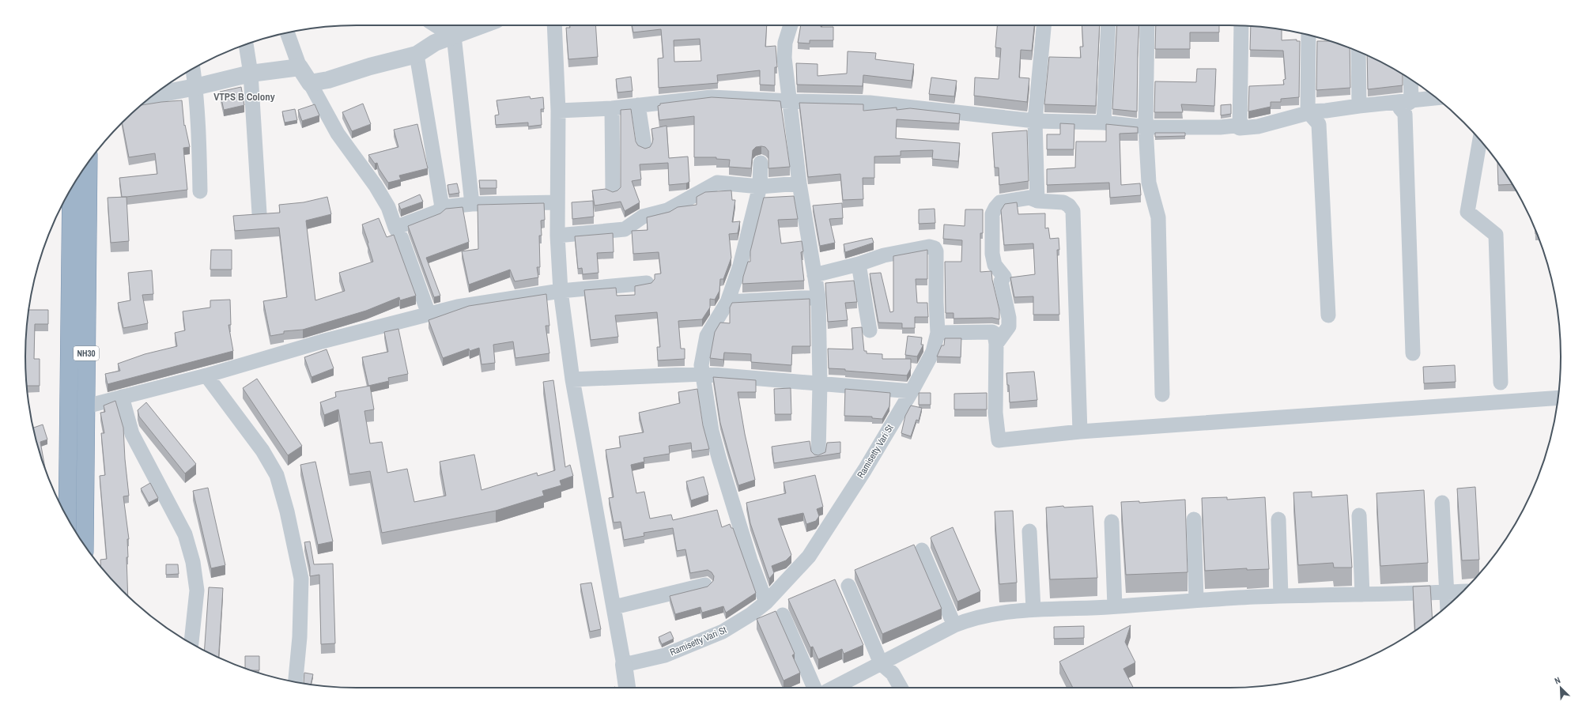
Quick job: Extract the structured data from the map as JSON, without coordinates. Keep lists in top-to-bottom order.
{
  "streets": {
    "highway": ["NH30"],
    "street": ["Ramisetty Vari St"]
  },
  "districts": ["VTPS B Colony"],
  "north": "top left"
}
